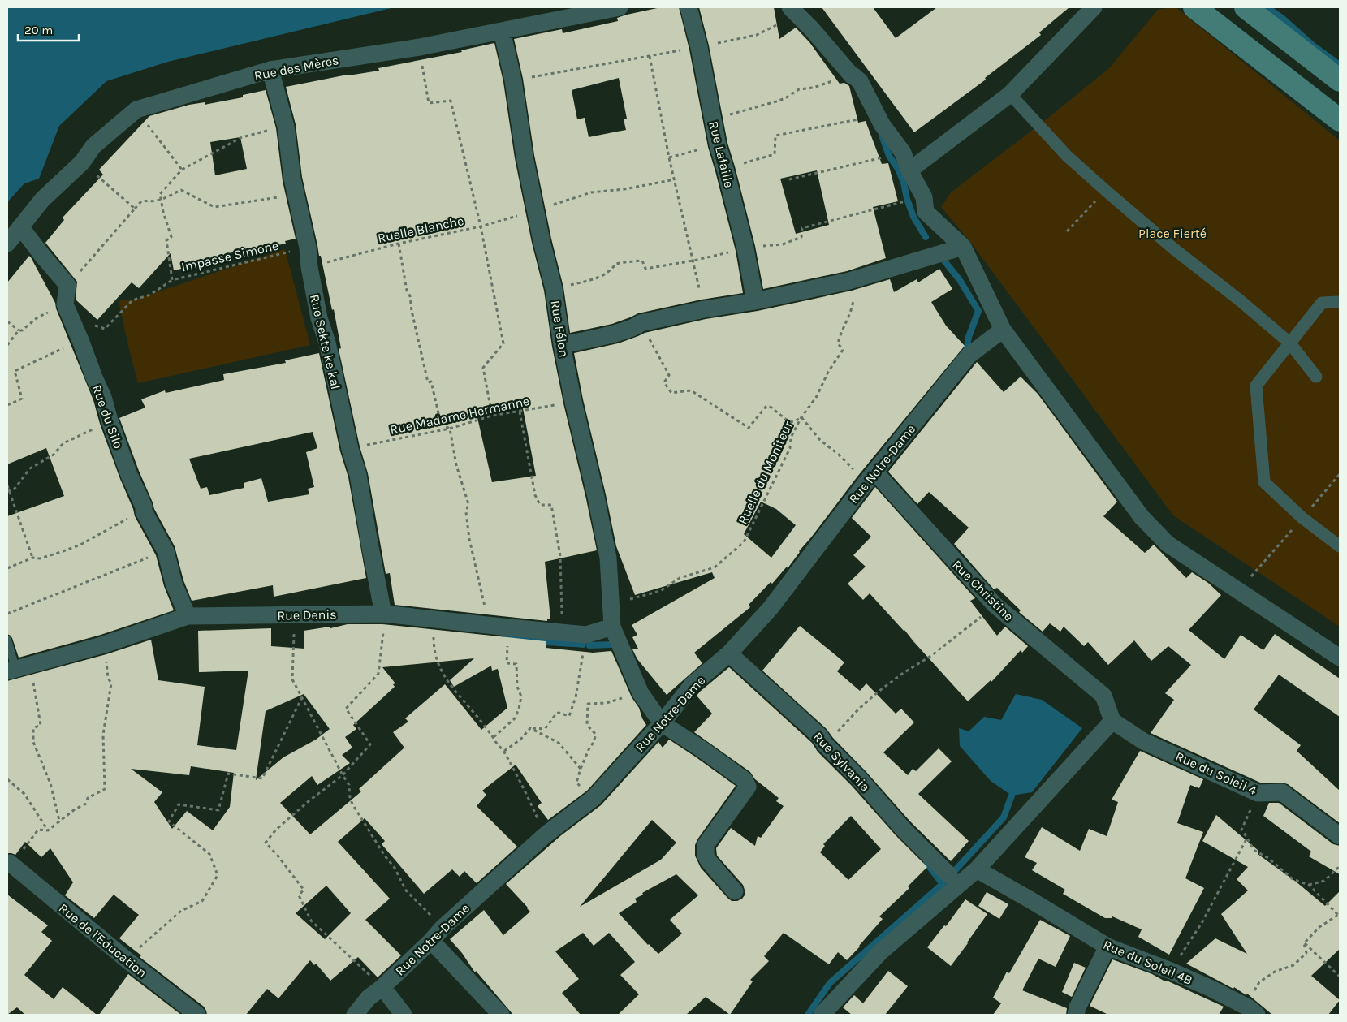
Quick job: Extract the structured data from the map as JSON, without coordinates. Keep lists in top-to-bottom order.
{
  "streets": {
    "street": [
      "Rue des Mères",
      "Rue Lafaille",
      "Rue Félon",
      "Rue Sekte ke kal",
      "Rue du Silo",
      "Rue Notre-Dame",
      "Rue Christine",
      "Rue Denis",
      "Rue Sylvania",
      "Rue du Soleil 4",
      "Rue de l'Education",
      "Rue du Soleil 4B"
    ],
    "path": [
      "Ruelle Blanche",
      "Impasse Simone",
      "Rue Madame Hermanne",
      "Ruelle du Moniteur"
    ]
  },
  "crossings": [
    ["Rue des Mères", "Rue Félon"],
    ["Rue des Mères", "Rue Sekte ke kal"],
    ["Ruelle Blanche", "Rue Félon"],
    ["Ruelle Blanche", "Rue Sekte ke kal"],
    ["Impasse Simone", "Rue Sekte ke kal"],
    ["Rue Félon", "Rue Madame Hermanne"],
    ["Rue Félon", "Ruelle du Moniteur"],
    ["Rue Félon", "Rue Denis"],
    ["Rue Sekte ke kal", "Rue Madame Hermanne"],
    ["Rue Sekte ke kal", "Rue Denis"],
    ["Rue du Silo", "Rue Denis"],
    ["Rue Notre-Dame", "Rue Christine"],
    ["Rue Notre-Dame", "Rue Sylvania"],
    ["Rue Christine", "Rue du Soleil 4"]
  ],
  "parks": ["Place Fierté"],
  "scale_bar": "20 m"
}
